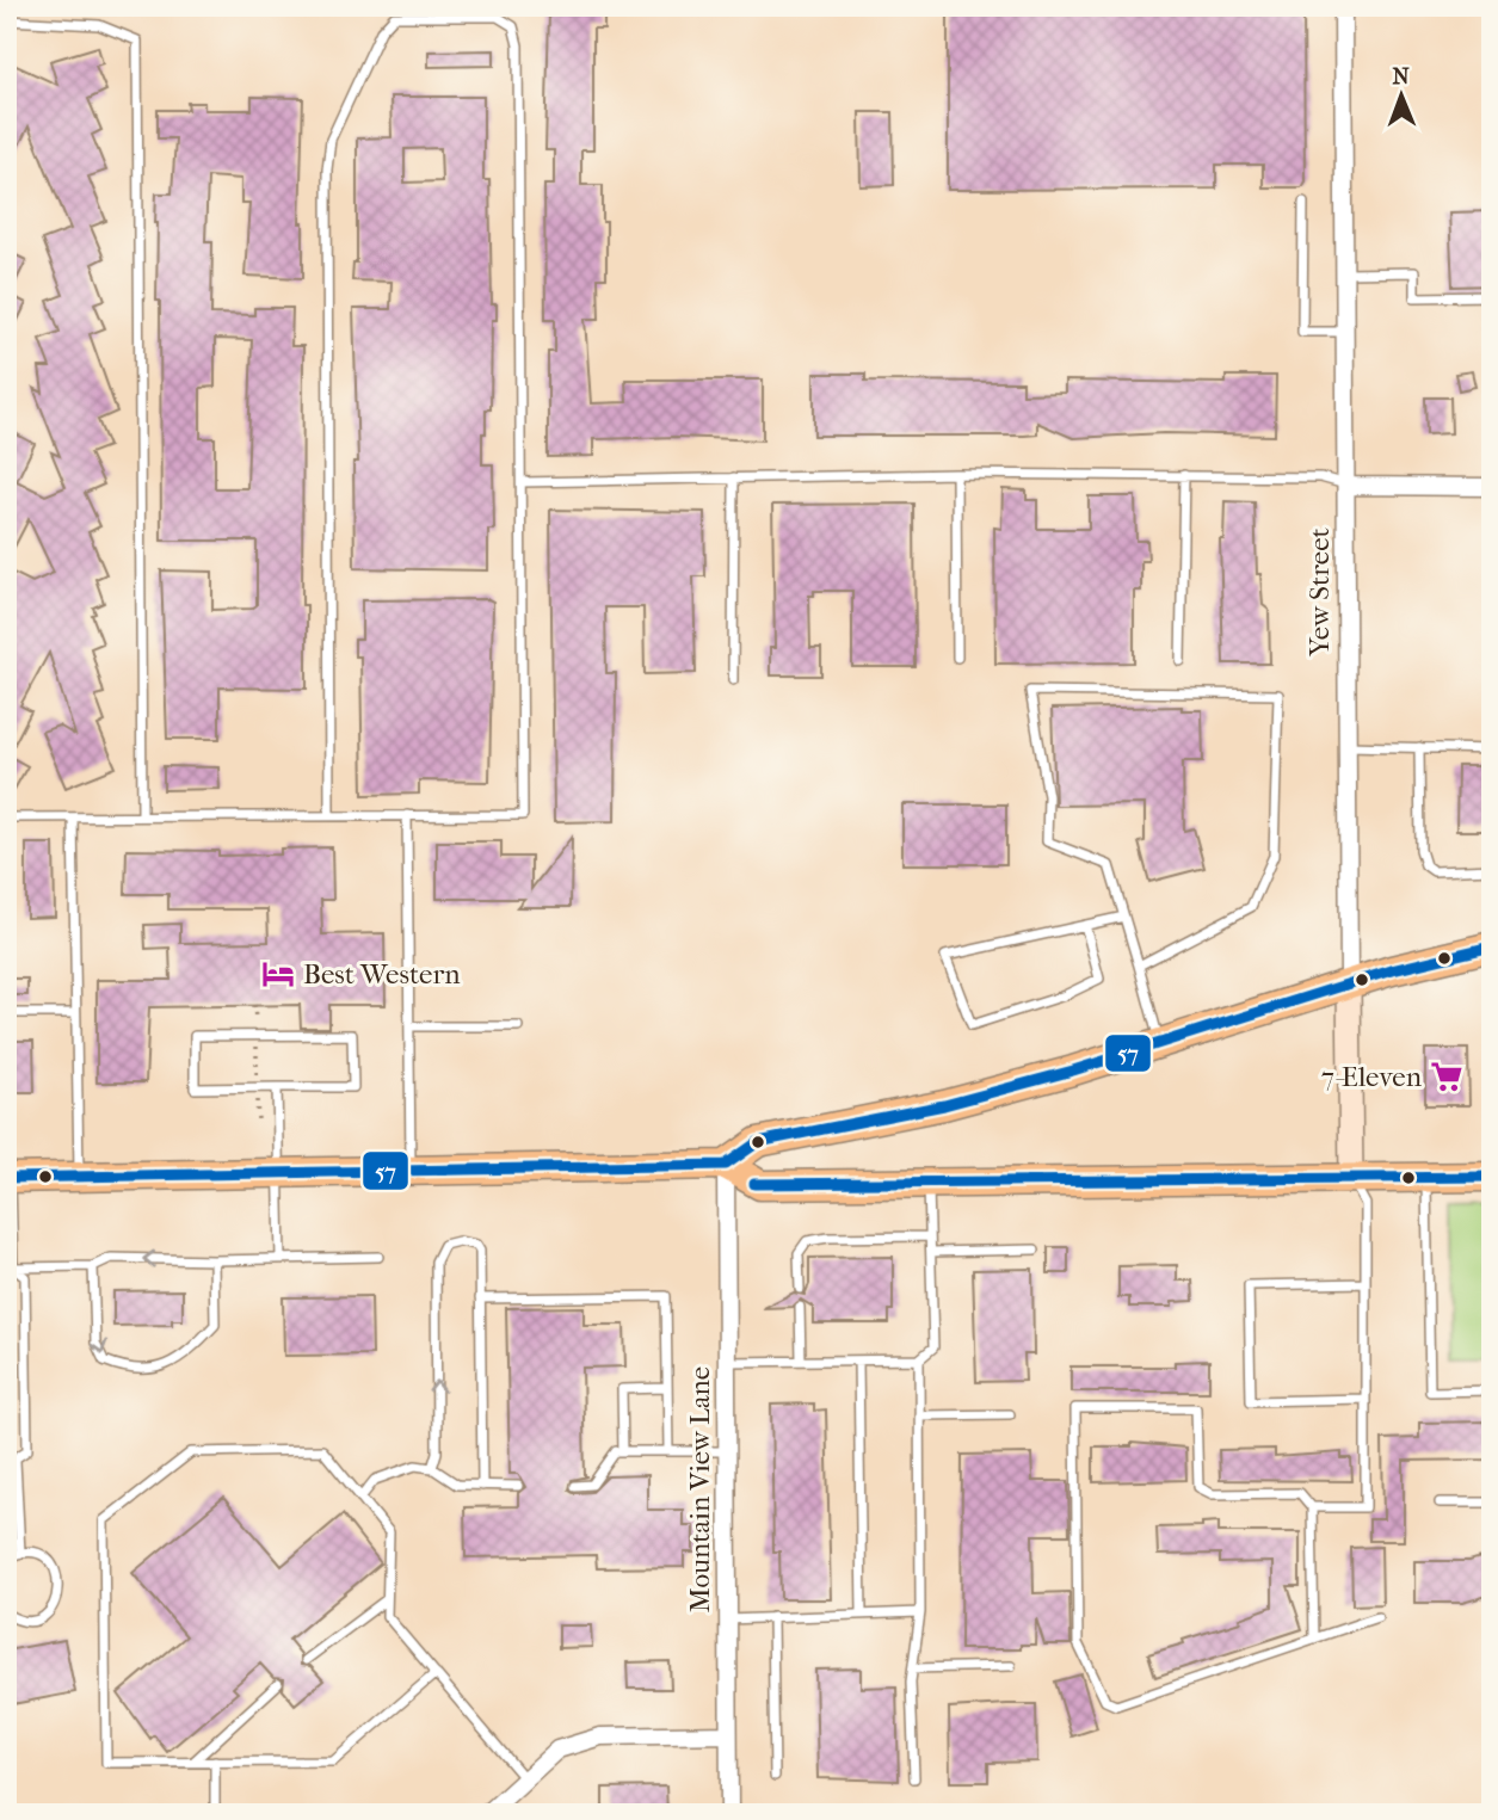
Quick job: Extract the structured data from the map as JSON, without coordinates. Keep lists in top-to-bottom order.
{
  "streets": {
    "street": ["Yew Street", "Mountain View Lane"]
  },
  "places": {
    "hotel": ["Best Western"],
    "supermarket": ["7-Eleven"]
  },
  "lines": ["transit line 57"],
  "north": "top"
}
